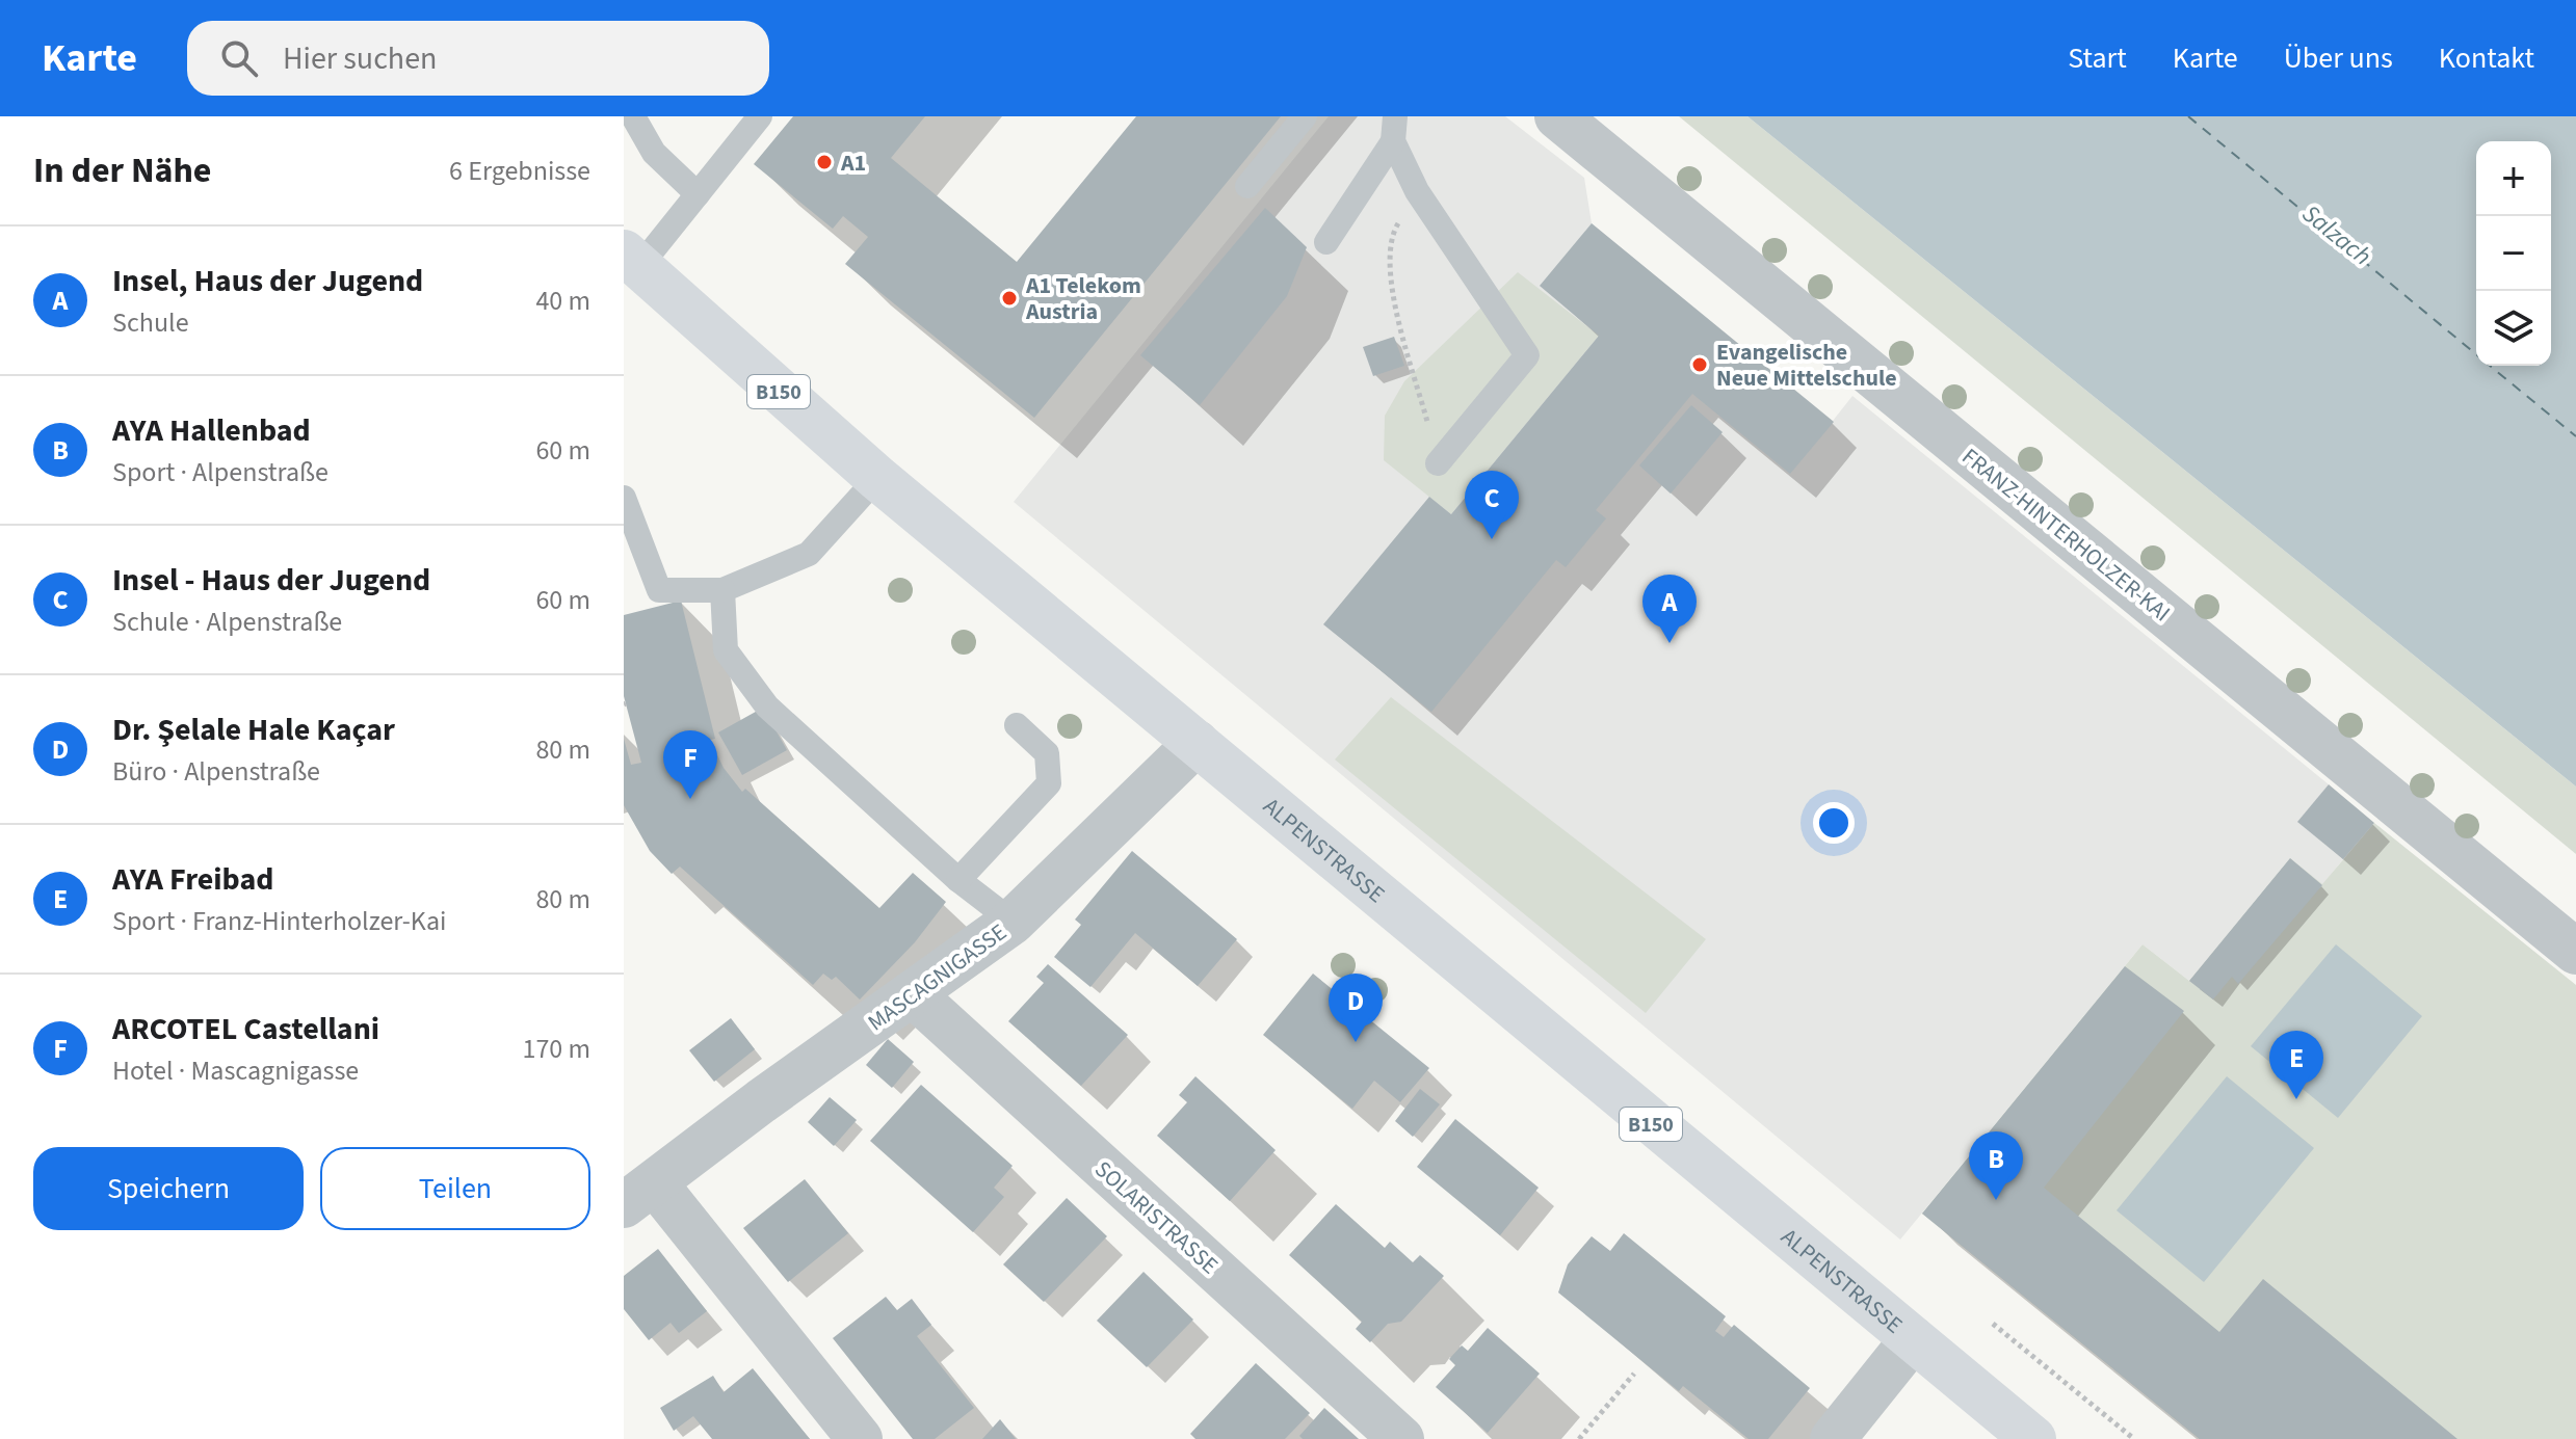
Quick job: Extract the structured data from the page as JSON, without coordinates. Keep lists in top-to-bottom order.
{
  "streets": {
    "main road": ["B150", "ALPENSTRASSE"],
    "street": ["FRANZ-HINTERHOLZER-KAI", "MASCAGNIGASSE", "SOLARISTRASSE"]
  },
  "crossings": [
    ["ALPENSTRASSE", "MASCAGNIGASSE"],
    ["MASCAGNIGASSE", "SOLARISTRASSE"]
  ],
  "water": ["Salzach"],
  "places": ["A1", "A1 Telekom Austria", "Evangelische Neue Mittelschule"],
  "page": {
    "header": "Karte",
    "search": "Hier suchen",
    "nav": [
      "Start",
      "Karte",
      "Über uns",
      "Kontakt"
    ],
    "heading": ["In der Nähe", "6 Ergebnisse"],
    "map_buttons": ["+", "−"],
    "list": [
      {
        "mark": "A",
        "name": "Insel, Haus der Jugend",
        "note": "Schule",
        "value": "40 m"
      },
      {
        "mark": "B",
        "name": "AYA Hallenbad",
        "note": "Sport · Alpenstraße",
        "value": "60 m"
      },
      {
        "mark": "C",
        "name": "Insel - Haus der Jugend",
        "note": "Schule · Alpenstraße",
        "value": "60 m"
      },
      {
        "mark": "D",
        "name": "Dr. Şelale Hale Kaçar",
        "note": "Büro · Alpenstraße",
        "value": "80 m"
      },
      {
        "mark": "E",
        "name": "AYA Freibad",
        "note": "Sport · Franz-Hinterholzer-Kai",
        "value": "80 m"
      },
      {
        "mark": "F",
        "name": "ARCOTEL Castellani",
        "note": "Hotel · Mascagnigasse",
        "value": "170 m"
      }
    ],
    "pins": [
      "C",
      "A",
      "F",
      "D",
      "E",
      "B"
    ],
    "buttons": ["Speichern", "Teilen"]
  }
}
